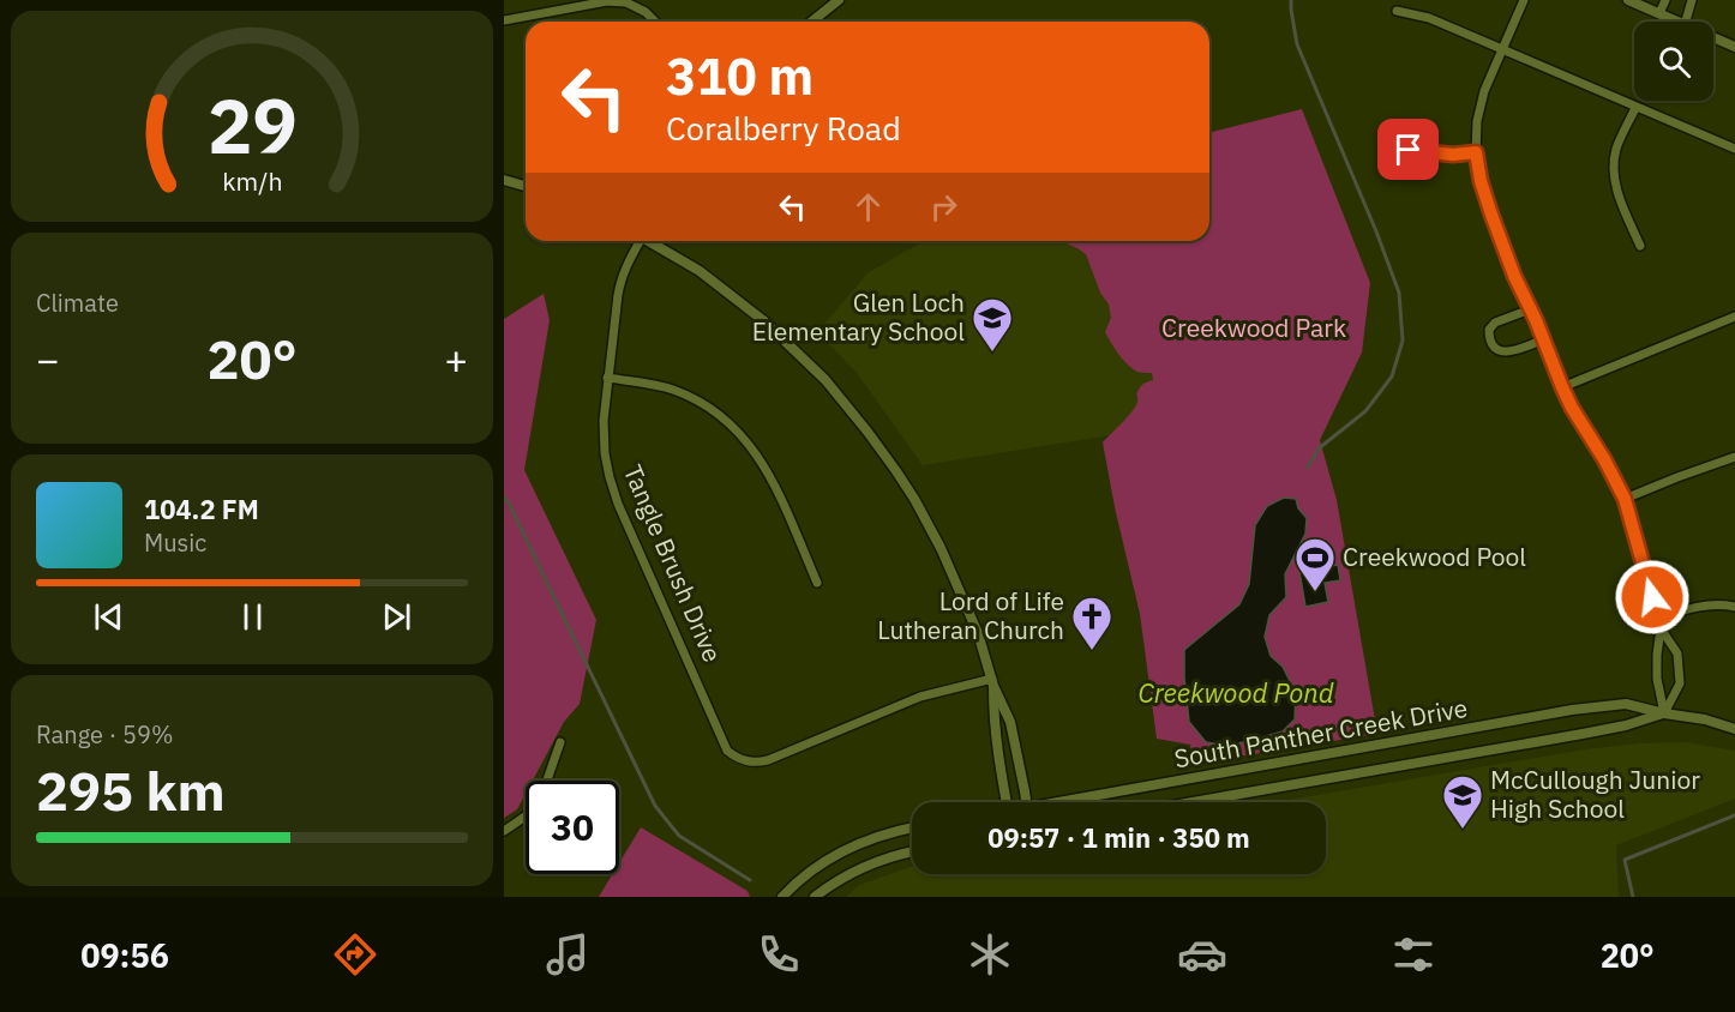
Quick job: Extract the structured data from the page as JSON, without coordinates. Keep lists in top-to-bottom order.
{
  "streets": {
    "street": ["Tangle Brush Drive", "South Panther Creek Drive"]
  },
  "water": ["Creekwood Pond"],
  "parks": ["Creekwood Park"],
  "places": {
    "school or university": ["Glen Loch Elementary School", "McCullough Junior High School"],
    "sports": ["Creekwood Pool"],
    "church": ["Lord of Life Lutheran Church"]
  },
  "page": {
    "turn": ["310 m", "Coralberry Road"],
    "tile": [
      "Climate",
      ["Range · 59%", "295 km"]
    ],
    "heat": ["−", "20°", "+"],
    "song": ["104.2 FM", "Music"],
    "limit": "30",
    "trip": "09:57 · 1 min · 350 m",
    "tabs": ["09:56", "20°"],
    "gauge": ["29", "km/h"]
  }
}
